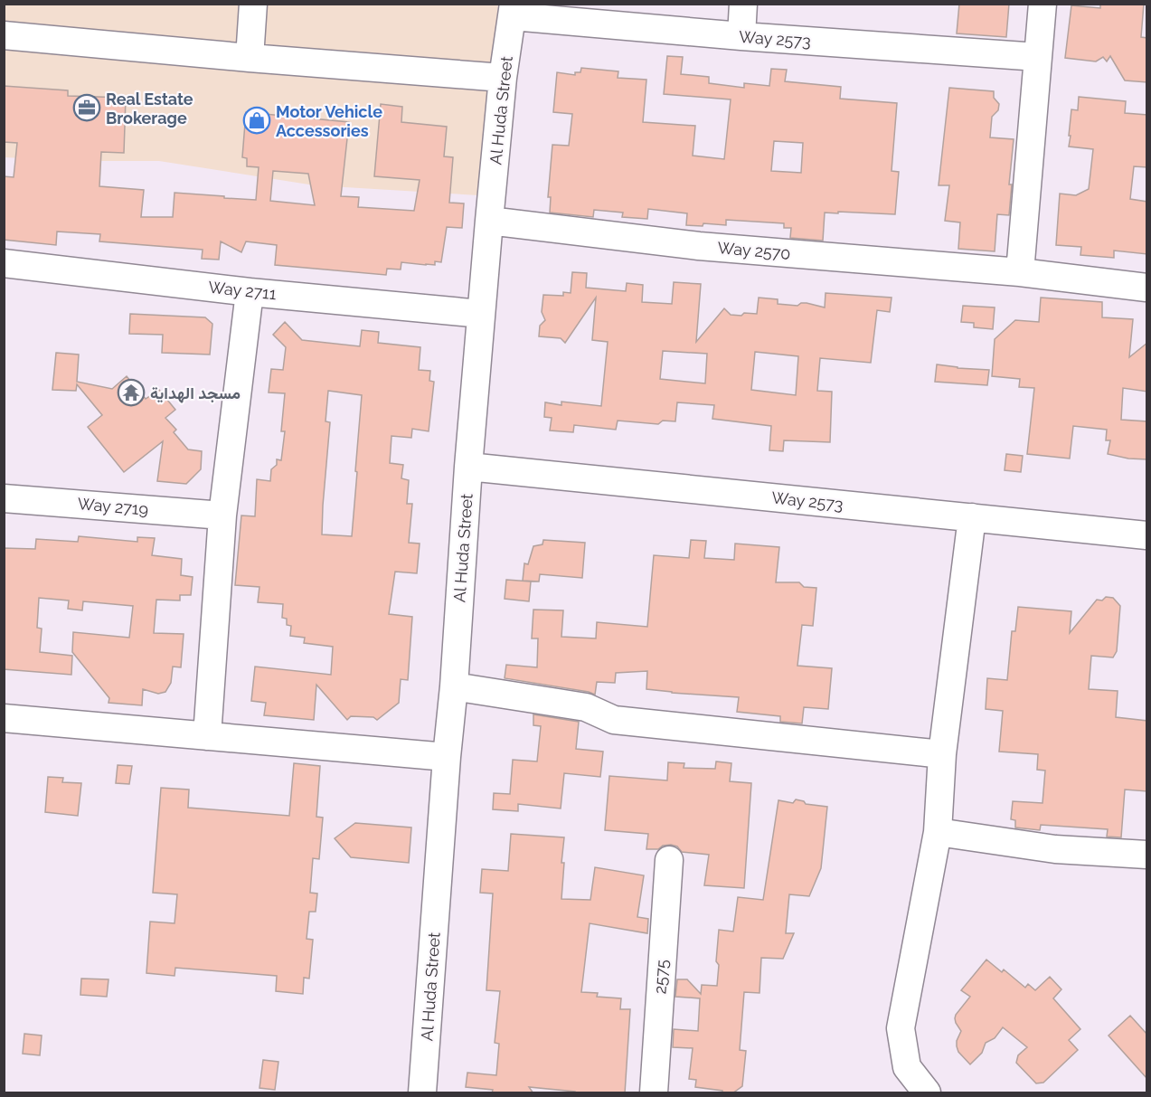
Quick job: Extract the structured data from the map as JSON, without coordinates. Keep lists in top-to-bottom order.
{
  "streets": {
    "street": [
      "Way 2573",
      "Al Huda Street",
      "Way 2570",
      "Way 2711",
      "Way 2719",
      "2575"
    ]
  },
  "crossings": [
    ["Way 2573", "Al Huda Street"],
    ["Al Huda Street", "Way 2570"],
    ["Al Huda Street", "Way 2711"]
  ],
  "places": {
    "office": ["Real Estate Brokerage"],
    "shop": ["Motor Vehicle Accessories"],
    "temple": ["مسجد الهداية"]
  }
}
